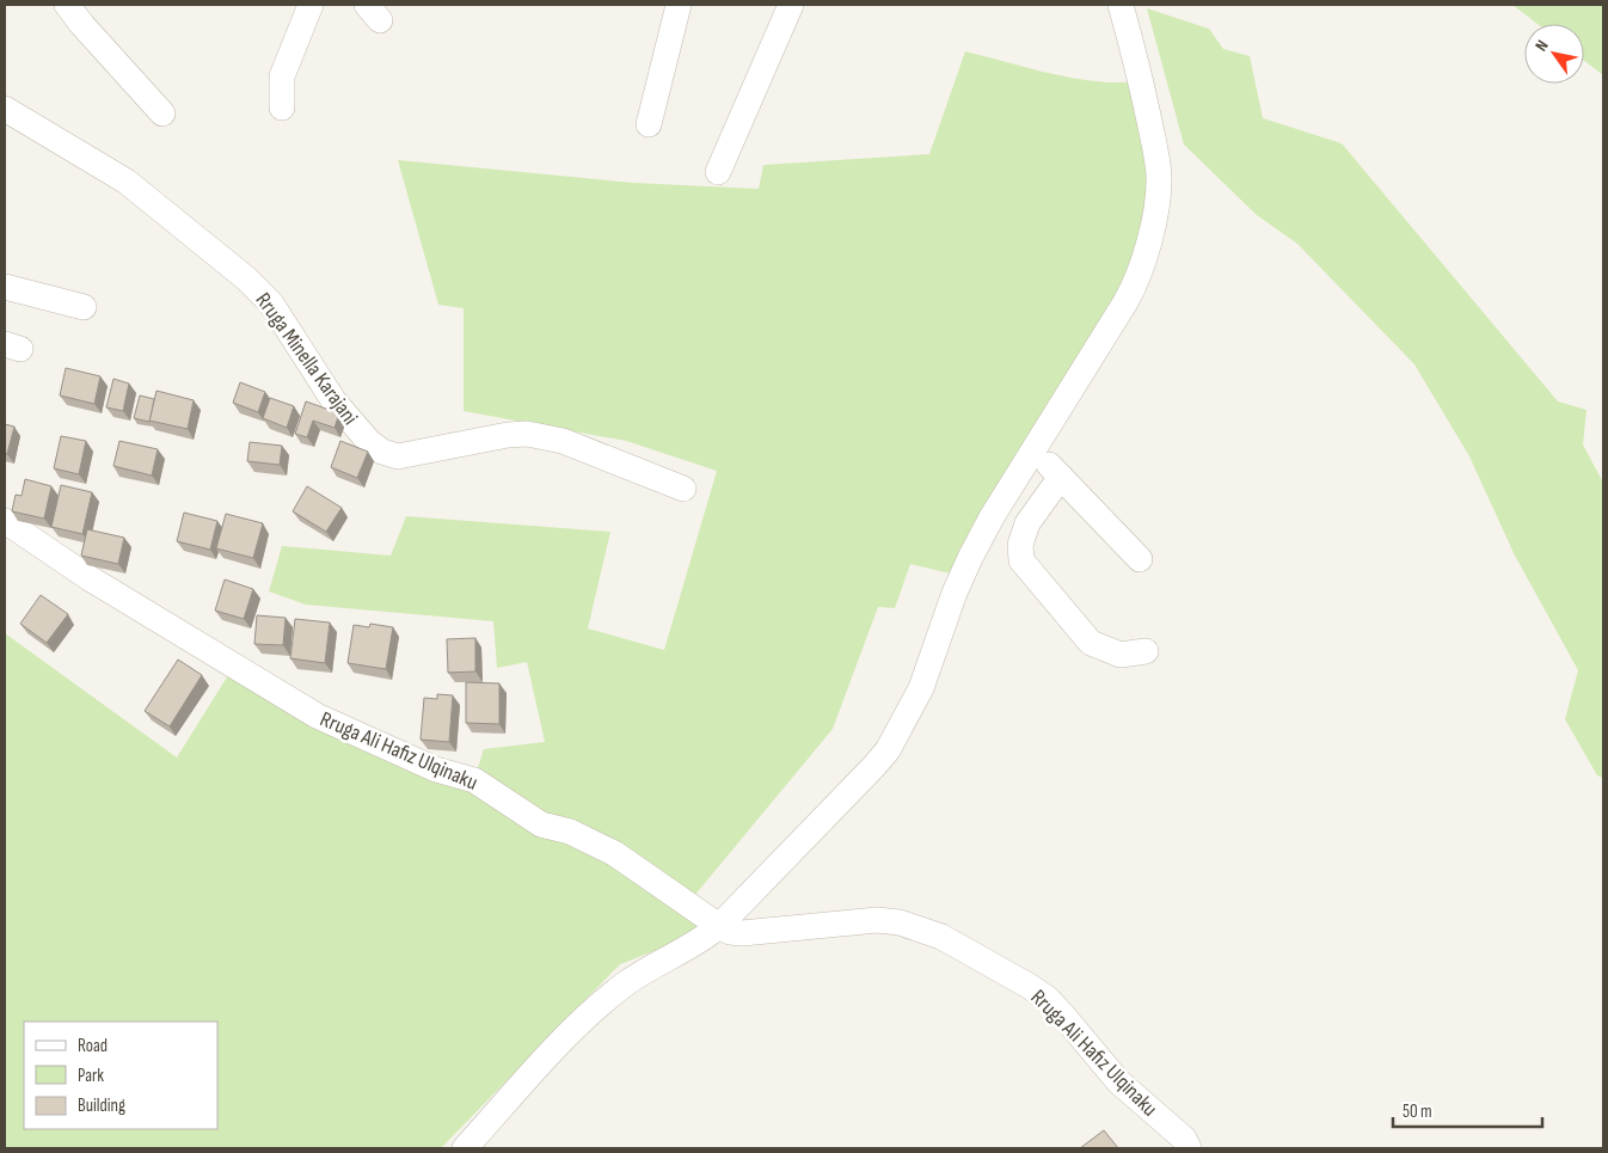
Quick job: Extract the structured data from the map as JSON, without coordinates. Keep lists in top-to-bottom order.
{
  "streets": {
    "street": ["Rruga Minella Karajani", "Rruga Ali Hafiz Ulqinaku"]
  },
  "legend": ["Road", "Park", "Building"],
  "scale_bar": "50 m",
  "north": "top left"
}
